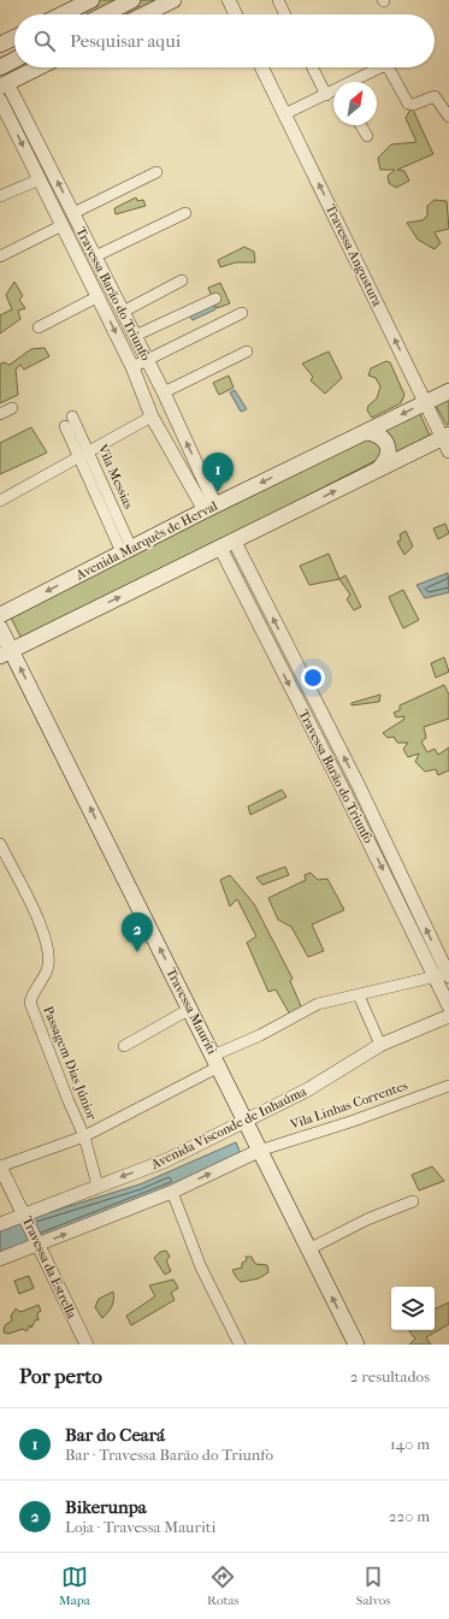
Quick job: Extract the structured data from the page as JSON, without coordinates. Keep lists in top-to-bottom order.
{
  "streets": {
    "main road": ["Avenida Marquês de Herval", "Travessa Mauriti"],
    "street": [
      "Travessa Angustura",
      "Travessa Barão do Triunfo",
      "Vila Messias",
      "Passagem Dias Júnior",
      "Vila Linhas Correntes",
      "Avenida Visconde de Inhaúma",
      "Travessa da Estrella"
    ]
  },
  "crossings": [
    ["Travessa Angustura", "Avenida Marquês de Herval"],
    ["Travessa Barão do Triunfo", "Avenida Marquês de Herval"],
    ["Vila Messias", "Avenida Marquês de Herval"],
    ["Travessa Mauriti", "Vila Linhas Correntes"],
    ["Travessa Mauriti", "Avenida Visconde de Inhaúma"],
    ["Passagem Dias Júnior", "Avenida Visconde de Inhaúma"],
    ["Vila Linhas Correntes", "Avenida Visconde de Inhaúma"],
    ["Avenida Visconde de Inhaúma", "Travessa da Estrella"]
  ],
  "one_way": ["Travessa Angustura", "Travessa Mauriti"],
  "north": "top right",
  "page": {
    "search": "Pesquisar aqui",
    "pins": ["1", "2"],
    "heading": ["Por perto", "2 resultados"],
    "list": [
      {
        "mark": "1",
        "name": "Bar do Ceará",
        "note": "Bar · Travessa Barão do Triunfo",
        "value": "140 m"
      },
      {
        "mark": "2",
        "name": "Bikerunpa",
        "note": "Loja · Travessa Mauriti",
        "value": "220 m"
      }
    ],
    "nav": ["Mapa", "Rotas", "Salvos"]
  }
}
